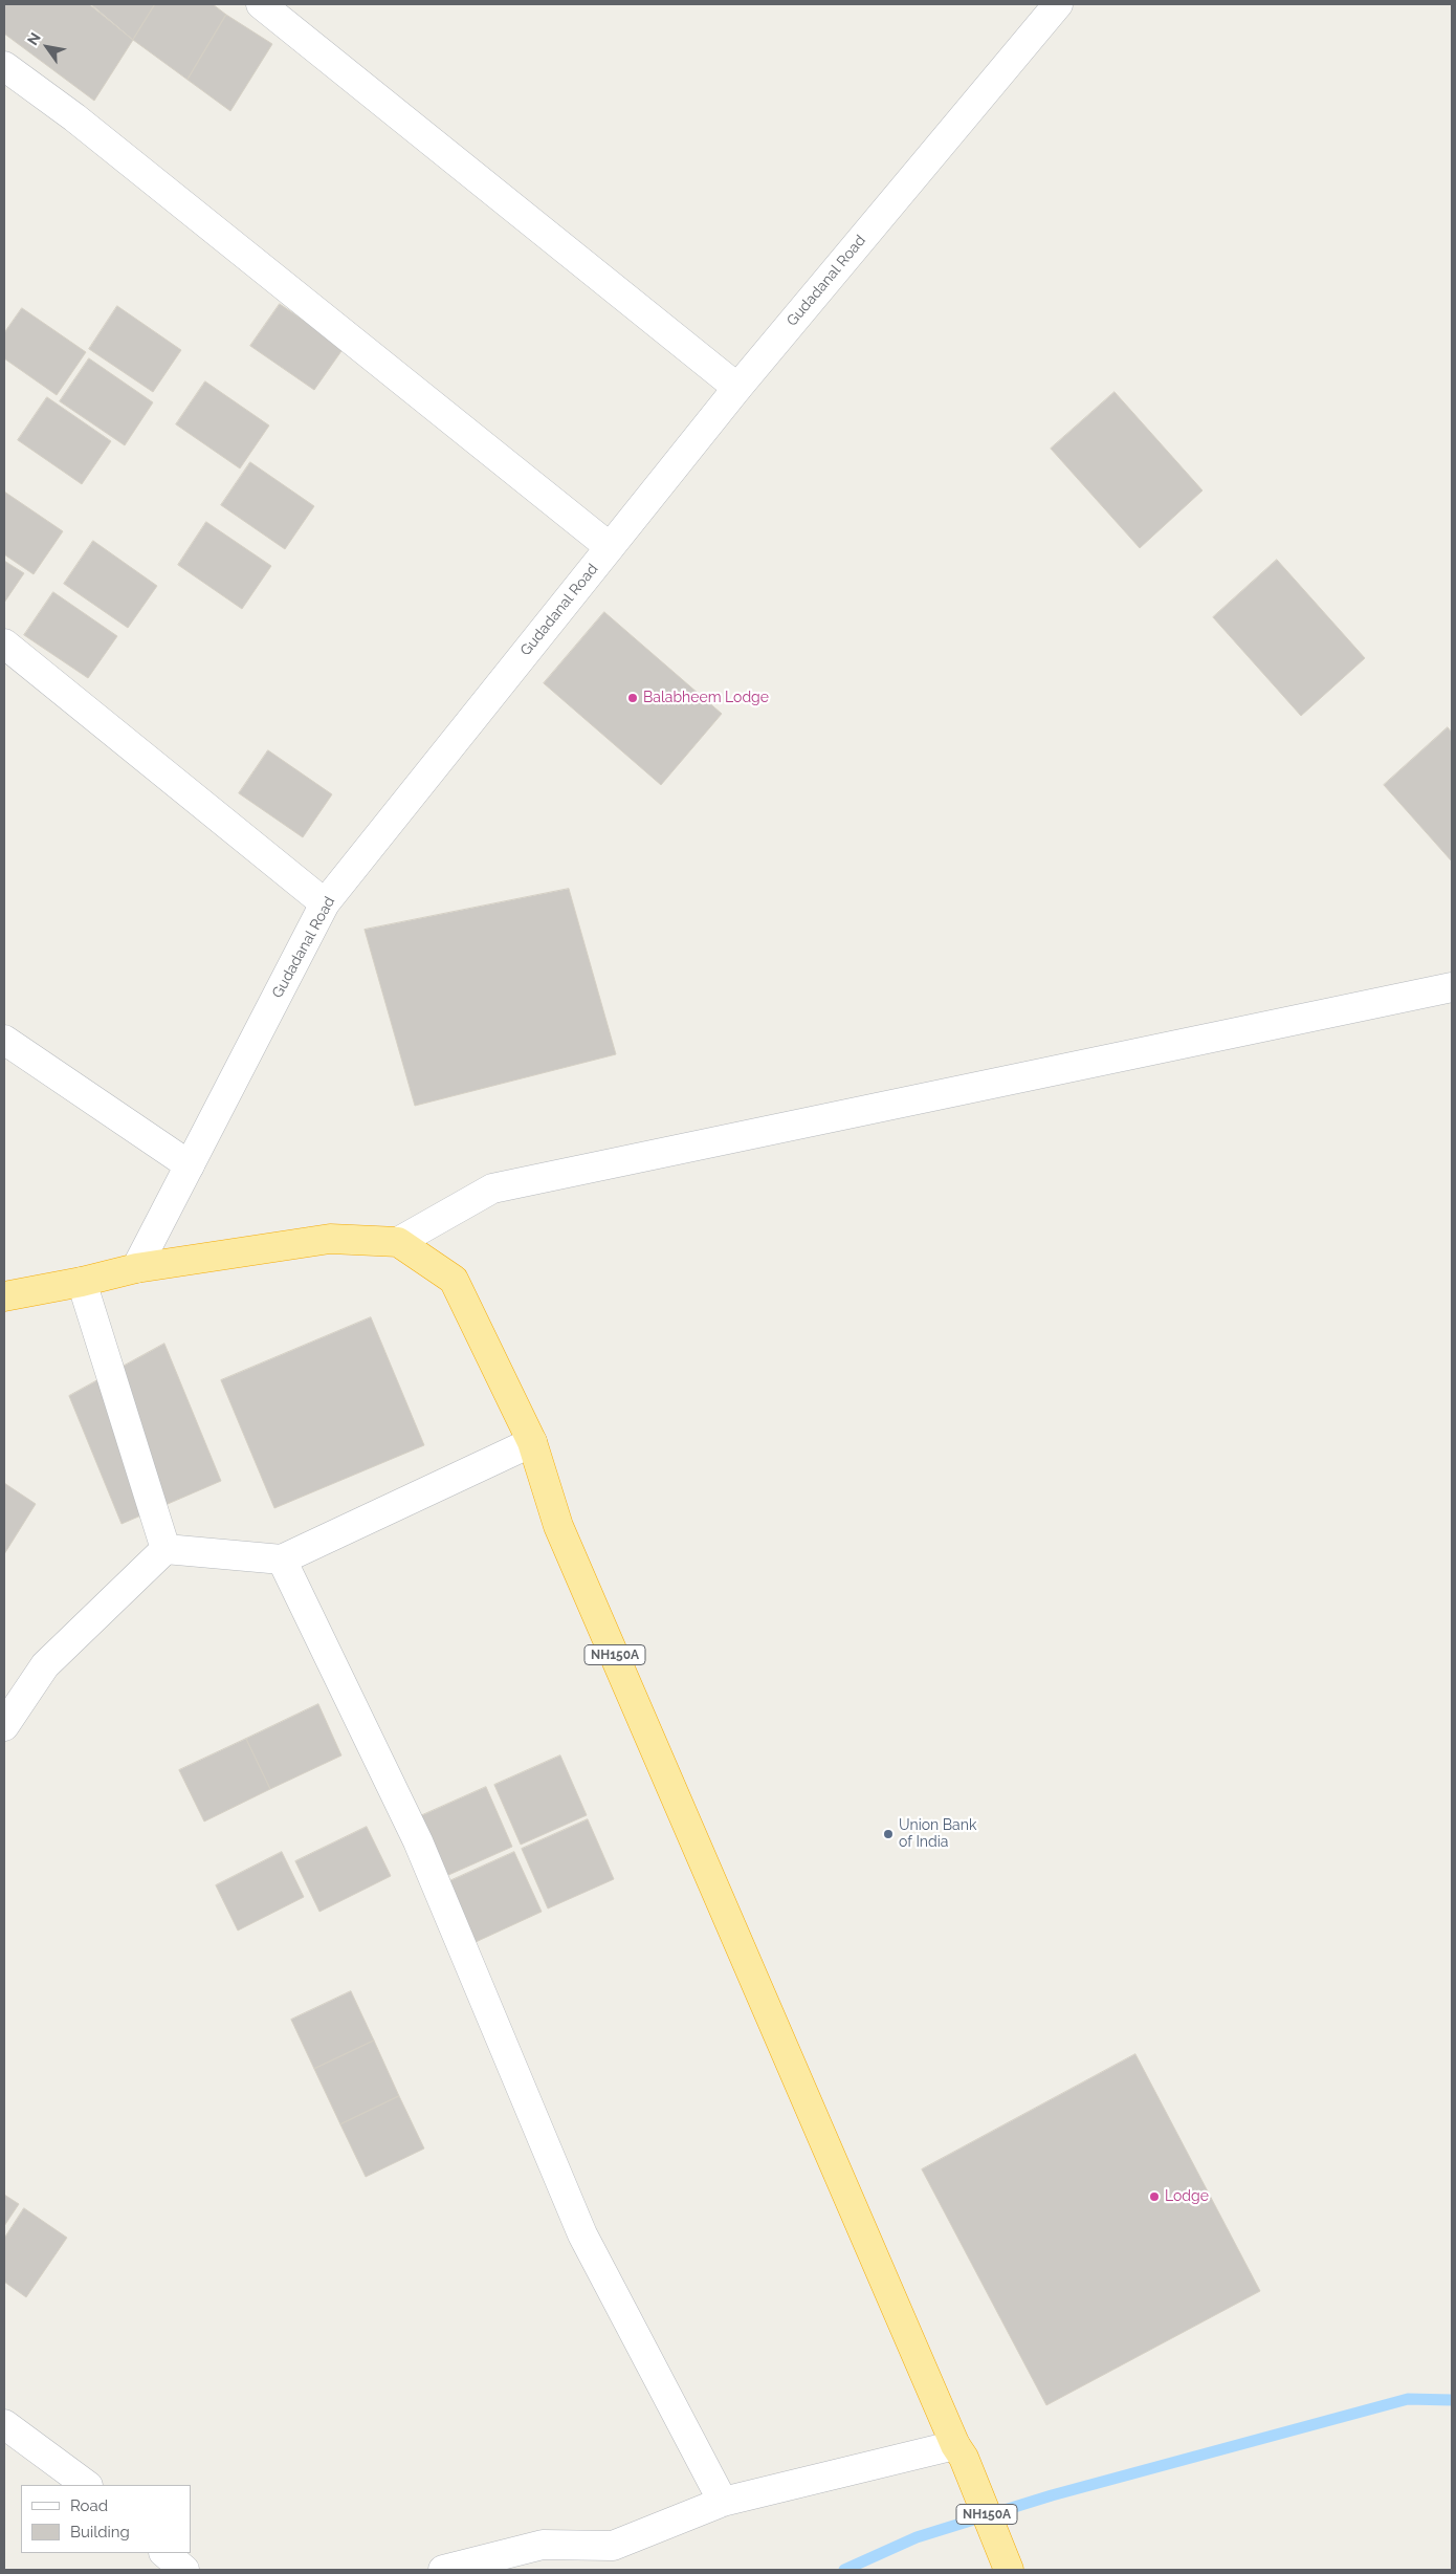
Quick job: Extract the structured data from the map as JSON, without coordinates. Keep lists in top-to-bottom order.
{
  "streets": {
    "highway": ["NH150A"],
    "street": ["Gudadanal Road"]
  },
  "places": ["Balabheem Lodge", "Union Bank of India", "Lodge"],
  "legend": ["Road", "Building"],
  "north": "top left"
}
